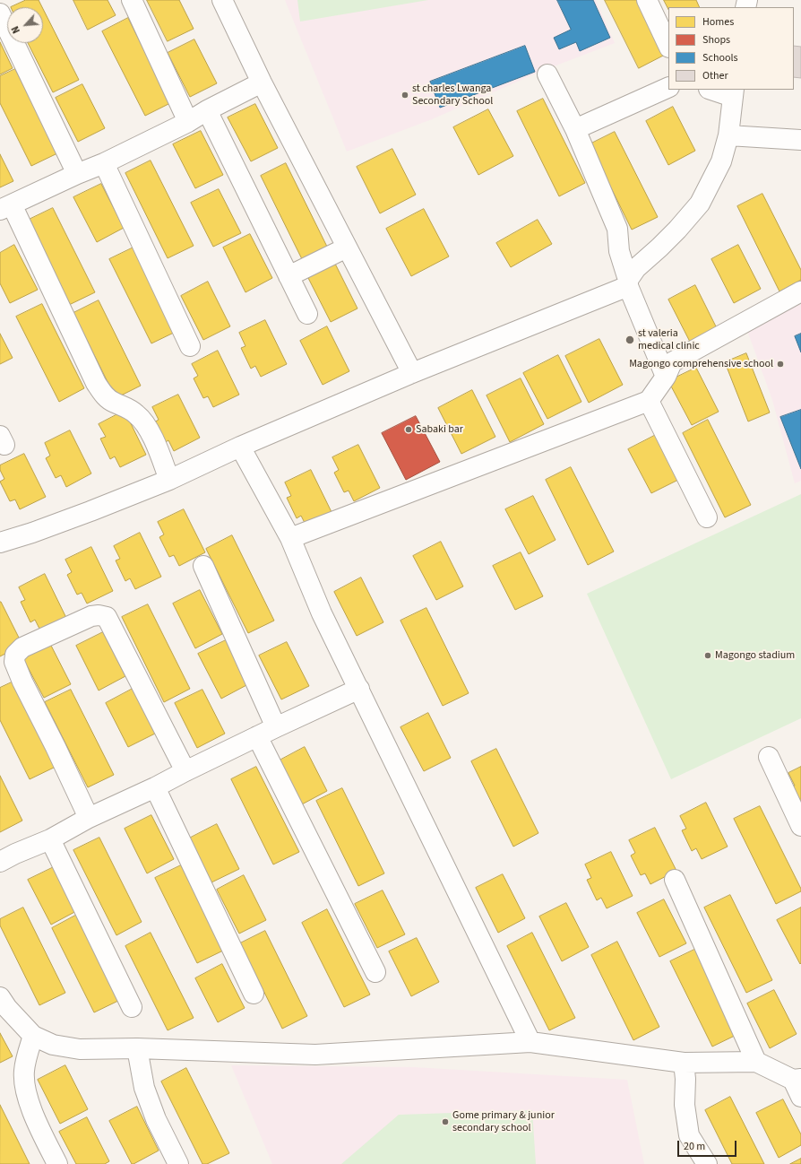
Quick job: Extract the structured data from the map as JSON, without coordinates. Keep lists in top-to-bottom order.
{
  "places": [
    "st charles Lwanga Secondary School",
    "st valeria medical clinic",
    "Magongo comprehensive school",
    "Sabaki bar",
    "Magongo stadium",
    "Gome primary & junior secondary school"
  ],
  "legend": [
    "Homes",
    "Shops",
    "Schools",
    "Other"
  ],
  "scale_bar": "20 m",
  "north": "bottom left"
}
